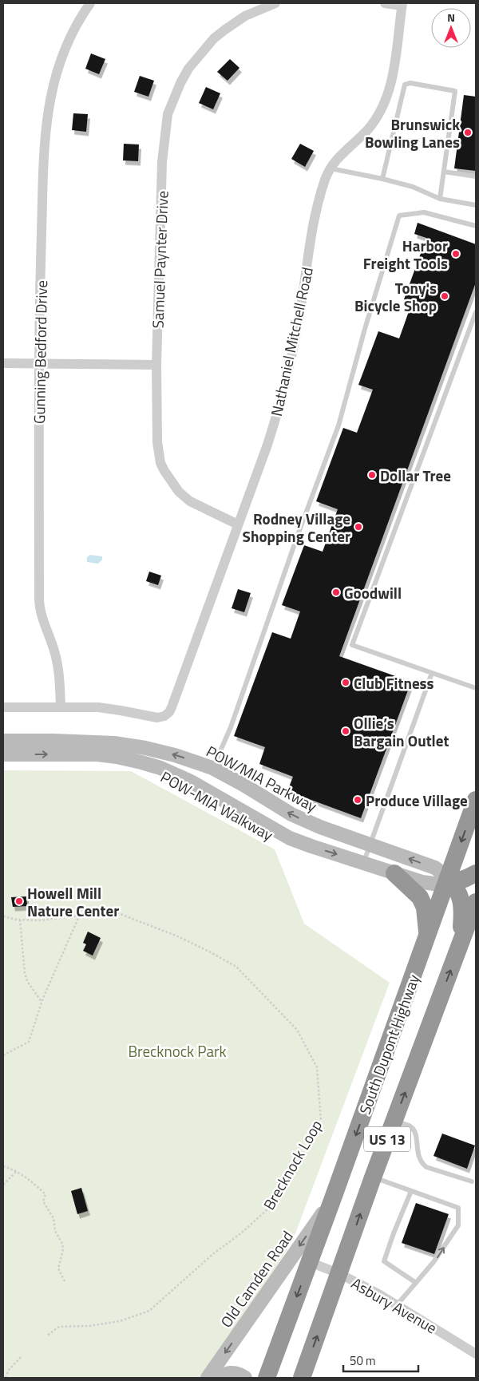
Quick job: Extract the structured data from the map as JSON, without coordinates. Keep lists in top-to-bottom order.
{
  "streets": {
    "highway": ["South Dupont Highway", "US 13"],
    "main road": ["POW/MIA Parkway", "Old Camden Road"],
    "street": [
      "Samuel Paynter Drive",
      "Nathaniel Mitchell Road",
      "Gunning Bedford Drive",
      "Asbury Avenue"
    ],
    "path": ["Brecknock Loop"]
  },
  "crossings": [
    ["Samuel Paynter Drive", "Nathaniel Mitchell Road"],
    ["Nathaniel Mitchell Road", "Gunning Bedford Drive"],
    ["POW/MIA Parkway", "South Dupont Highway"],
    ["South Dupont Highway", "Old Camden Road"],
    ["South Dupont Highway", "Asbury Avenue"]
  ],
  "one_way": ["Old Camden Road"],
  "parks": ["Brecknock Park"],
  "places": [
    "Brunswick Bowling Lanes",
    "Harbor Freight Tools",
    "Tony's Bicycle Shop",
    "Dollar Tree",
    "Rodney Village Shopping Center",
    "Goodwill",
    "Club Fitness",
    "Ollie’s Bargain Outlet",
    "Produce Village",
    "Howell Mill Nature Center"
  ],
  "scale_bar": "50 m",
  "north": "top"
}
